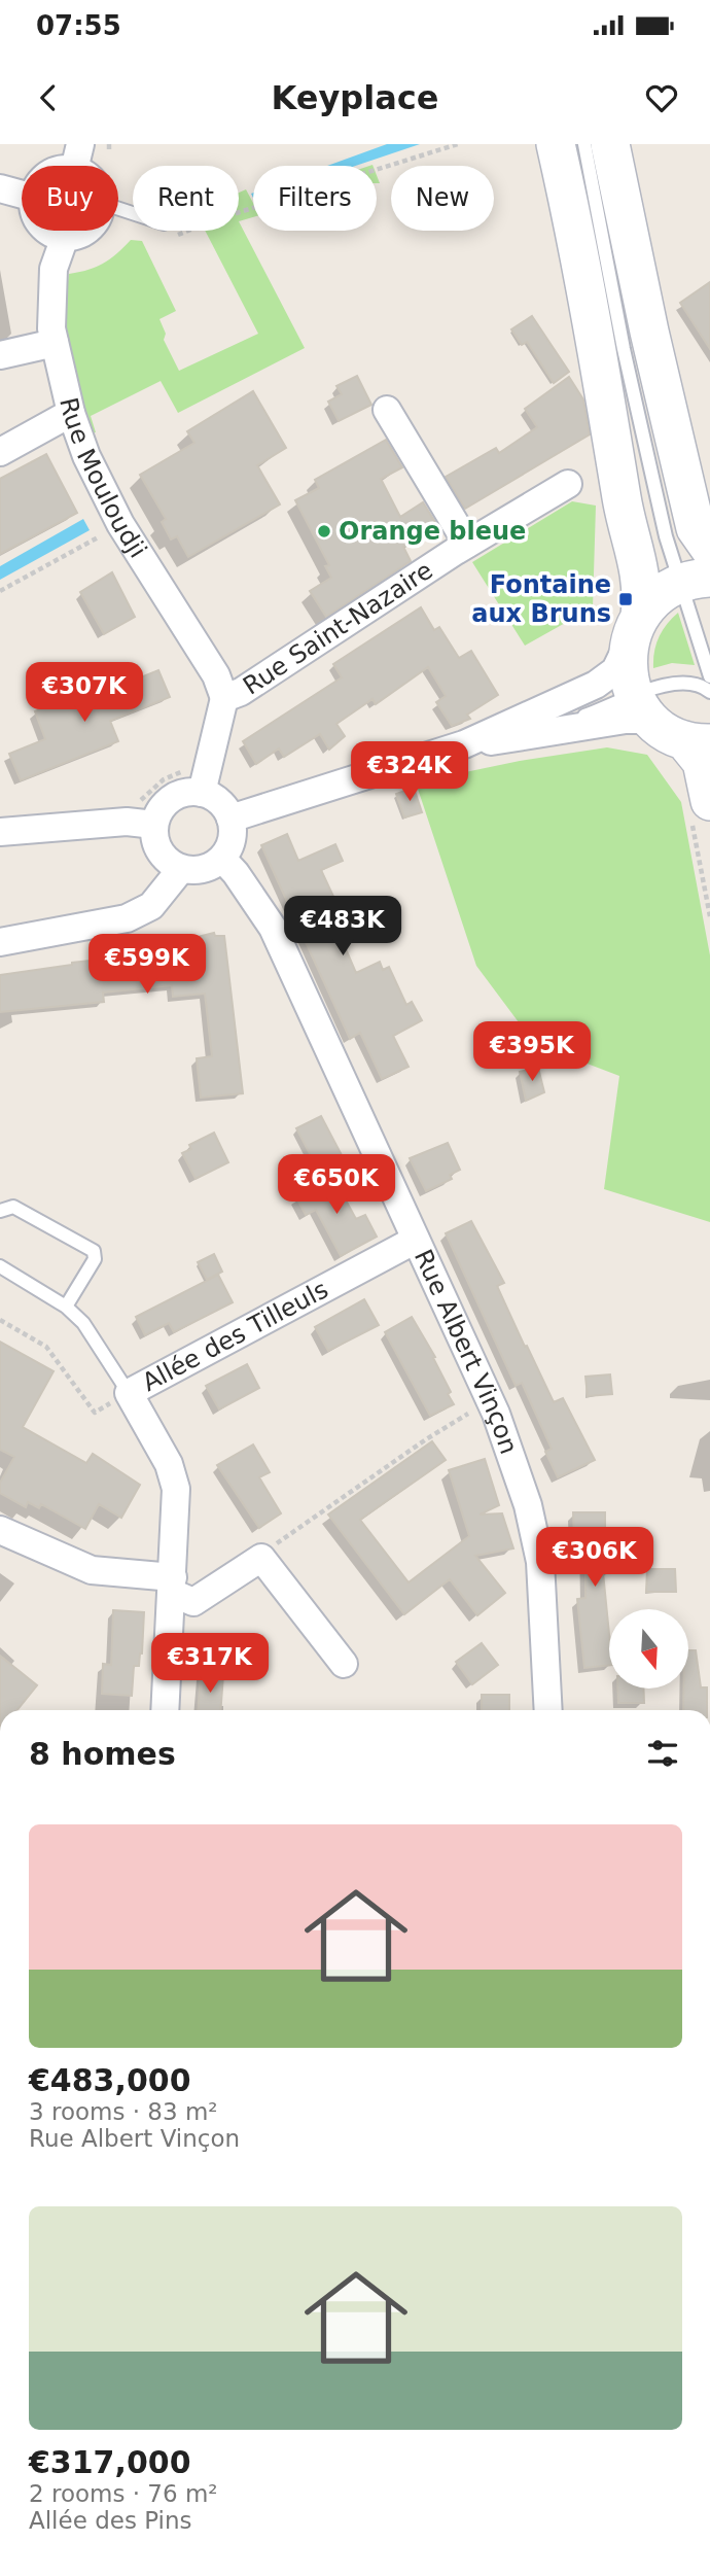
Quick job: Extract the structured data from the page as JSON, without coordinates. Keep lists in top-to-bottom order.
{
  "streets": {
    "street": [
      "Rue Mouloudji",
      "Rue Saint-Nazaire",
      "Allée des Tilleuls",
      "Rue Albert Vinçon"
    ]
  },
  "crossings": [
    ["Rue Mouloudji", "Rue Saint-Nazaire"],
    ["Rue Saint-Nazaire", "Rue Albert Vinçon"],
    ["Allée des Tilleuls", "Rue Albert Vinçon"]
  ],
  "places": {
    "other": ["Orange bleue"],
    "transit": ["Fontaine aux Bruns"]
  },
  "north": "bottom",
  "page": {
    "status": "07:55",
    "header": "Keyplace",
    "chip": [
      "Buy",
      "Rent",
      "Filters",
      "New"
    ],
    "price": [
      "€307K",
      "€324K",
      "€483K",
      "€599K",
      "€395K",
      "€650K",
      "€306K",
      "€317K"
    ],
    "heading": "8 homes",
    "list": [
      {
        "name": "€483,000",
        "note": "3 rooms · 83 m² · Rue Albert Vinçon"
      },
      {
        "name": "€317,000",
        "note": "2 rooms · 76 m² · Allée des Pins"
      }
    ]
  }
}
